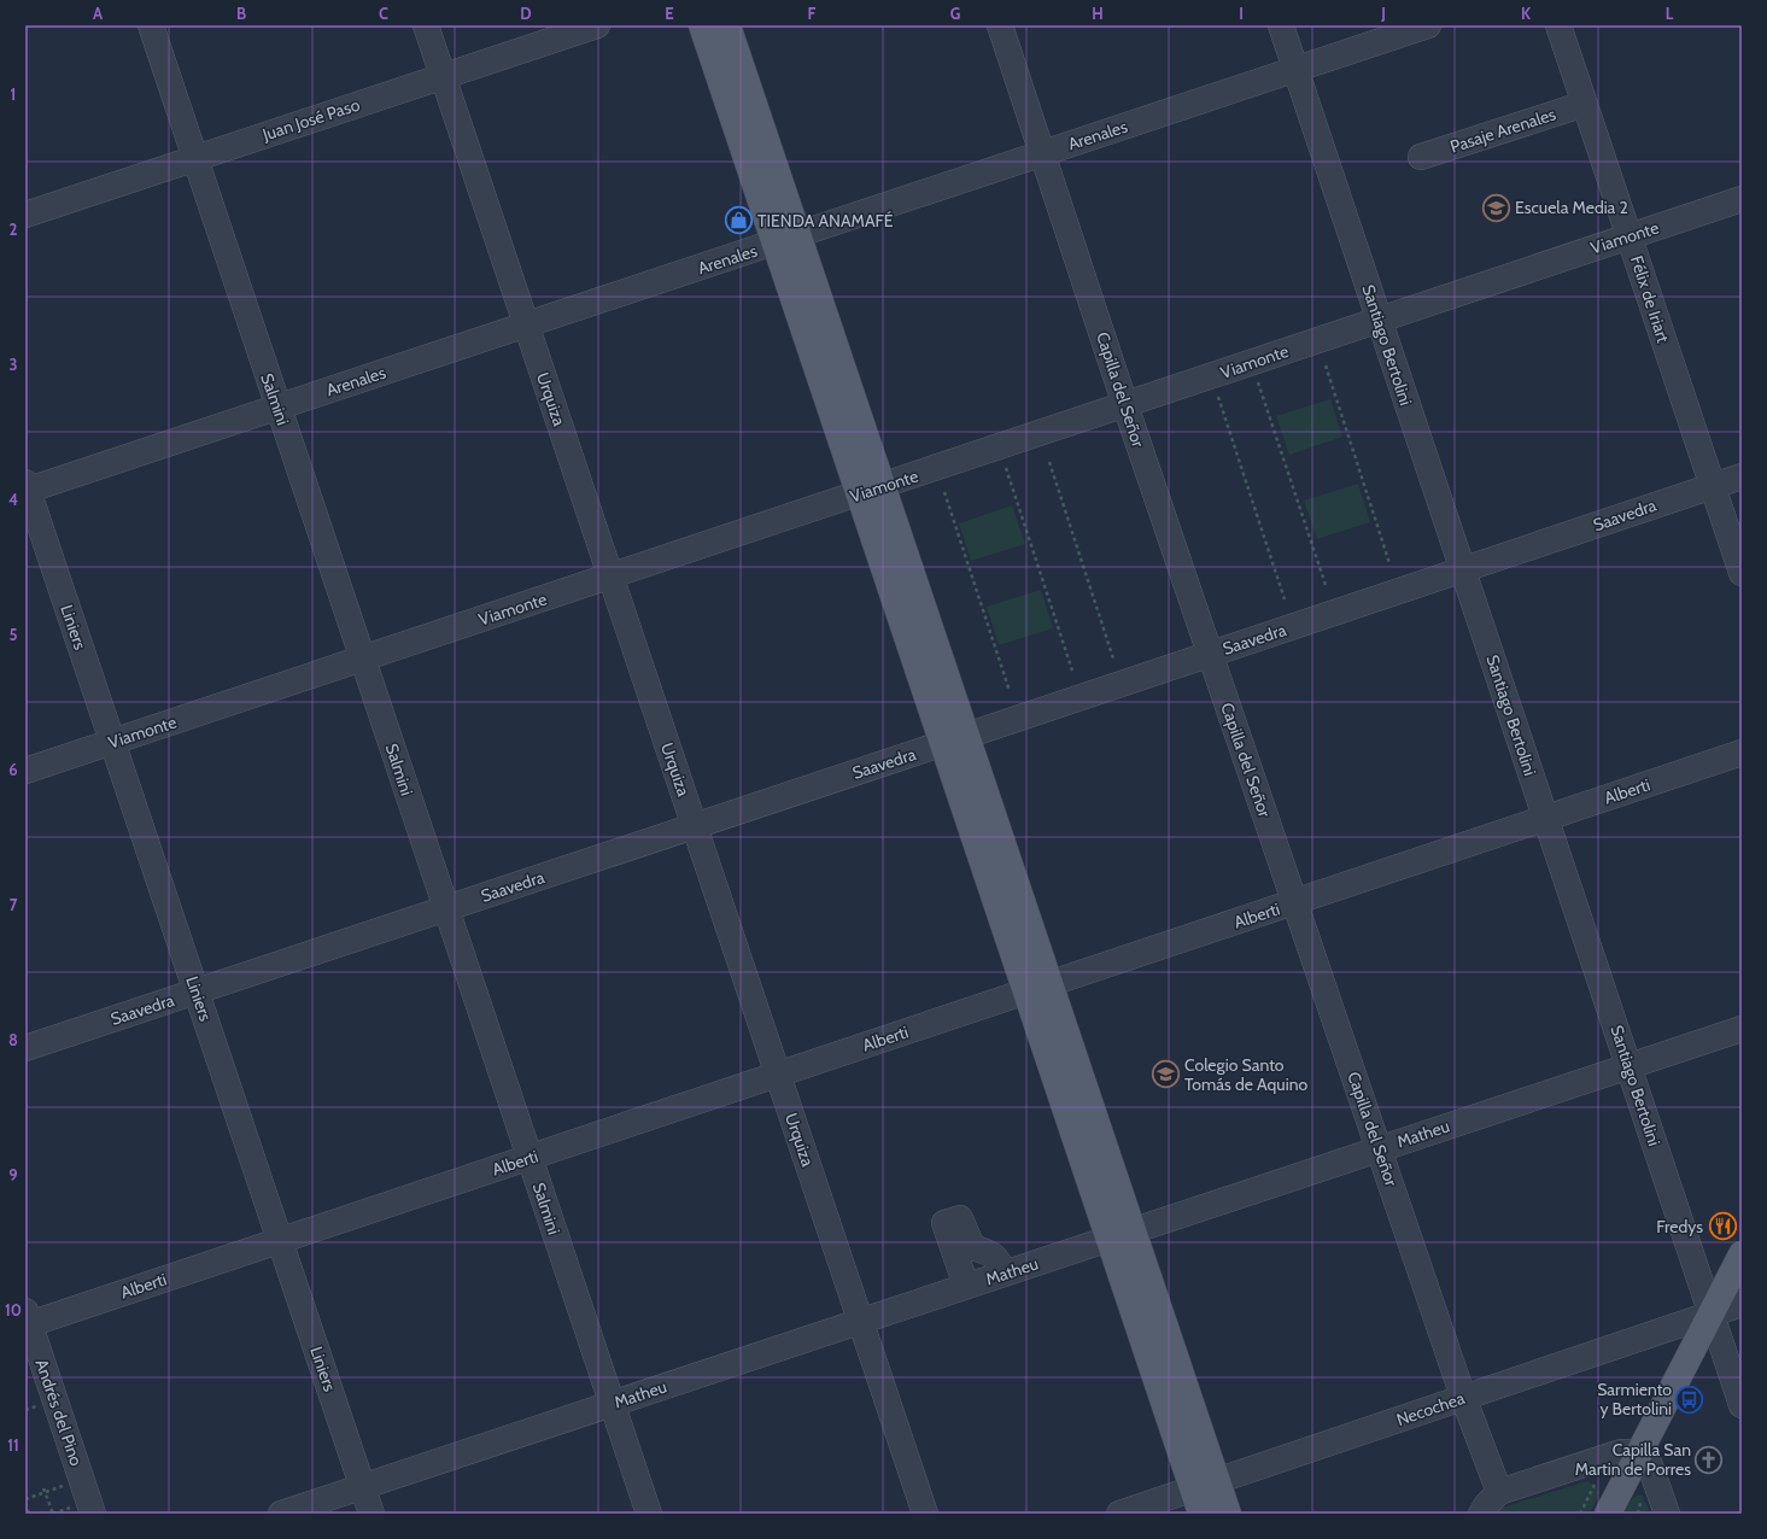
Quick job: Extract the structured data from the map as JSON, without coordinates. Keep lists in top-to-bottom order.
{
  "streets": {
    "street": [
      "Juan José Paso",
      "Pasaje Arenales",
      "Arenales",
      "Viamonte",
      "Félix de Iriart",
      "Santiago Bertolini",
      "Capilla del Señor",
      "Salmini",
      "Urquiza",
      "Saavedra",
      "Liniers",
      "Alberti",
      "Matheu",
      "Necochea",
      "Andrés del Pino"
    ]
  },
  "crossings": [
    ["Juan José Paso", "Salmini"],
    ["Juan José Paso", "Urquiza"],
    ["Pasaje Arenales", "Félix de Iriart"],
    ["Arenales", "Santiago Bertolini"],
    ["Arenales", "Capilla del Señor"],
    ["Arenales", "Salmini"],
    ["Arenales", "Urquiza"],
    ["Arenales", "Liniers"],
    ["Viamonte", "Félix de Iriart"],
    ["Viamonte", "Santiago Bertolini"],
    ["Viamonte", "Capilla del Señor"],
    ["Viamonte", "Salmini"],
    ["Viamonte", "Urquiza"],
    ["Viamonte", "Liniers"],
    ["Félix de Iriart", "Saavedra"],
    ["Santiago Bertolini", "Saavedra"],
    ["Santiago Bertolini", "Alberti"],
    ["Santiago Bertolini", "Matheu"],
    ["Santiago Bertolini", "Necochea"],
    ["Capilla del Señor", "Saavedra"],
    ["Capilla del Señor", "Alberti"],
    ["Capilla del Señor", "Matheu"],
    ["Capilla del Señor", "Necochea"],
    ["Salmini", "Saavedra"],
    ["Salmini", "Alberti"],
    ["Salmini", "Matheu"],
    ["Urquiza", "Saavedra"],
    ["Urquiza", "Alberti"],
    ["Urquiza", "Matheu"],
    ["Saavedra", "Liniers"],
    ["Liniers", "Alberti"],
    ["Liniers", "Matheu"],
    ["Alberti", "Andrés del Pino"]
  ],
  "places": {
    "school or university": ["Escuela Media 2", "Colegio Santo Tomás de Aquino"],
    "shop": ["TIENDA ANAMAFÉ"],
    "restaurant": ["Fredys"],
    "bus stop": ["Sarmiento y Bertolini"],
    "church": ["Capilla San Martin de Porres"]
  },
  "grid": {
    "columns": [
      "A",
      "B",
      "C",
      "D",
      "E",
      "F",
      "G",
      "H",
      "I",
      "J",
      "K",
      "L"
    ],
    "rows": [
      "1",
      "2",
      "3",
      "4",
      "5",
      "6",
      "7",
      "8",
      "9",
      "10",
      "11"
    ]
  }
}
